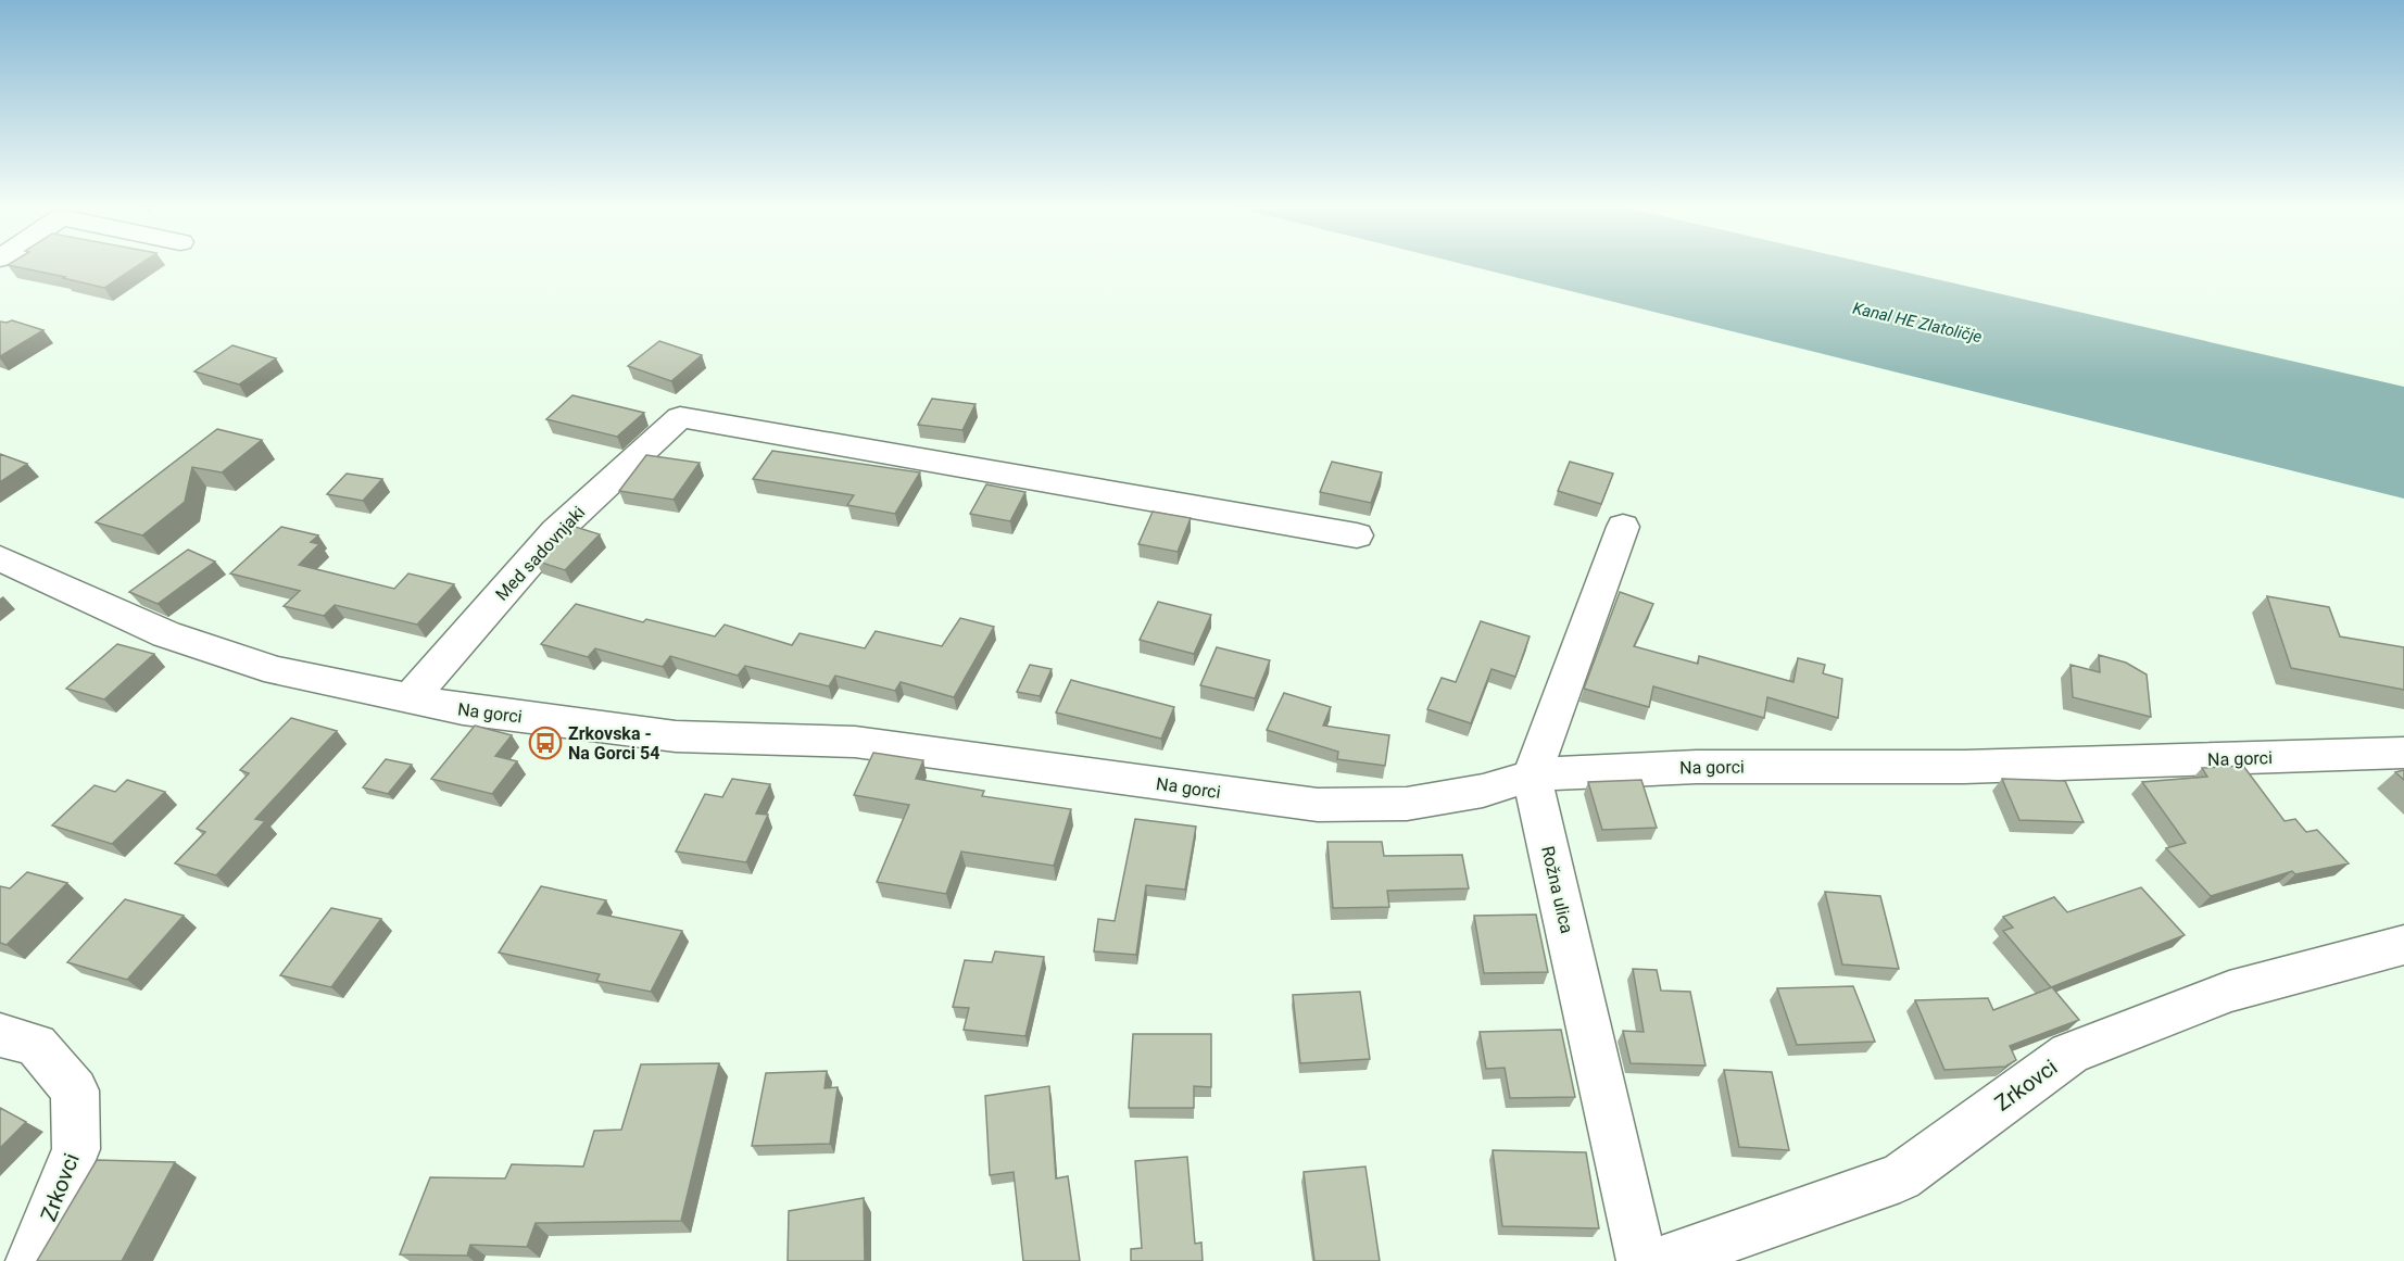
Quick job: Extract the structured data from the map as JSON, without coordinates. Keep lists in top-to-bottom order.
{
  "streets": {
    "street": [
      "Med sadovnjaki",
      "Na gorci",
      "Rožna ulica",
      "Zrkovci"
    ]
  },
  "crossings": [
    ["Med sadovnjaki", "Na gorci"],
    ["Na gorci", "Rožna ulica"]
  ],
  "water": ["Kanal HE Zlatoličje"],
  "places": {
    "bus stop": ["Zrkovska - Na Gorci 54"]
  }
}
